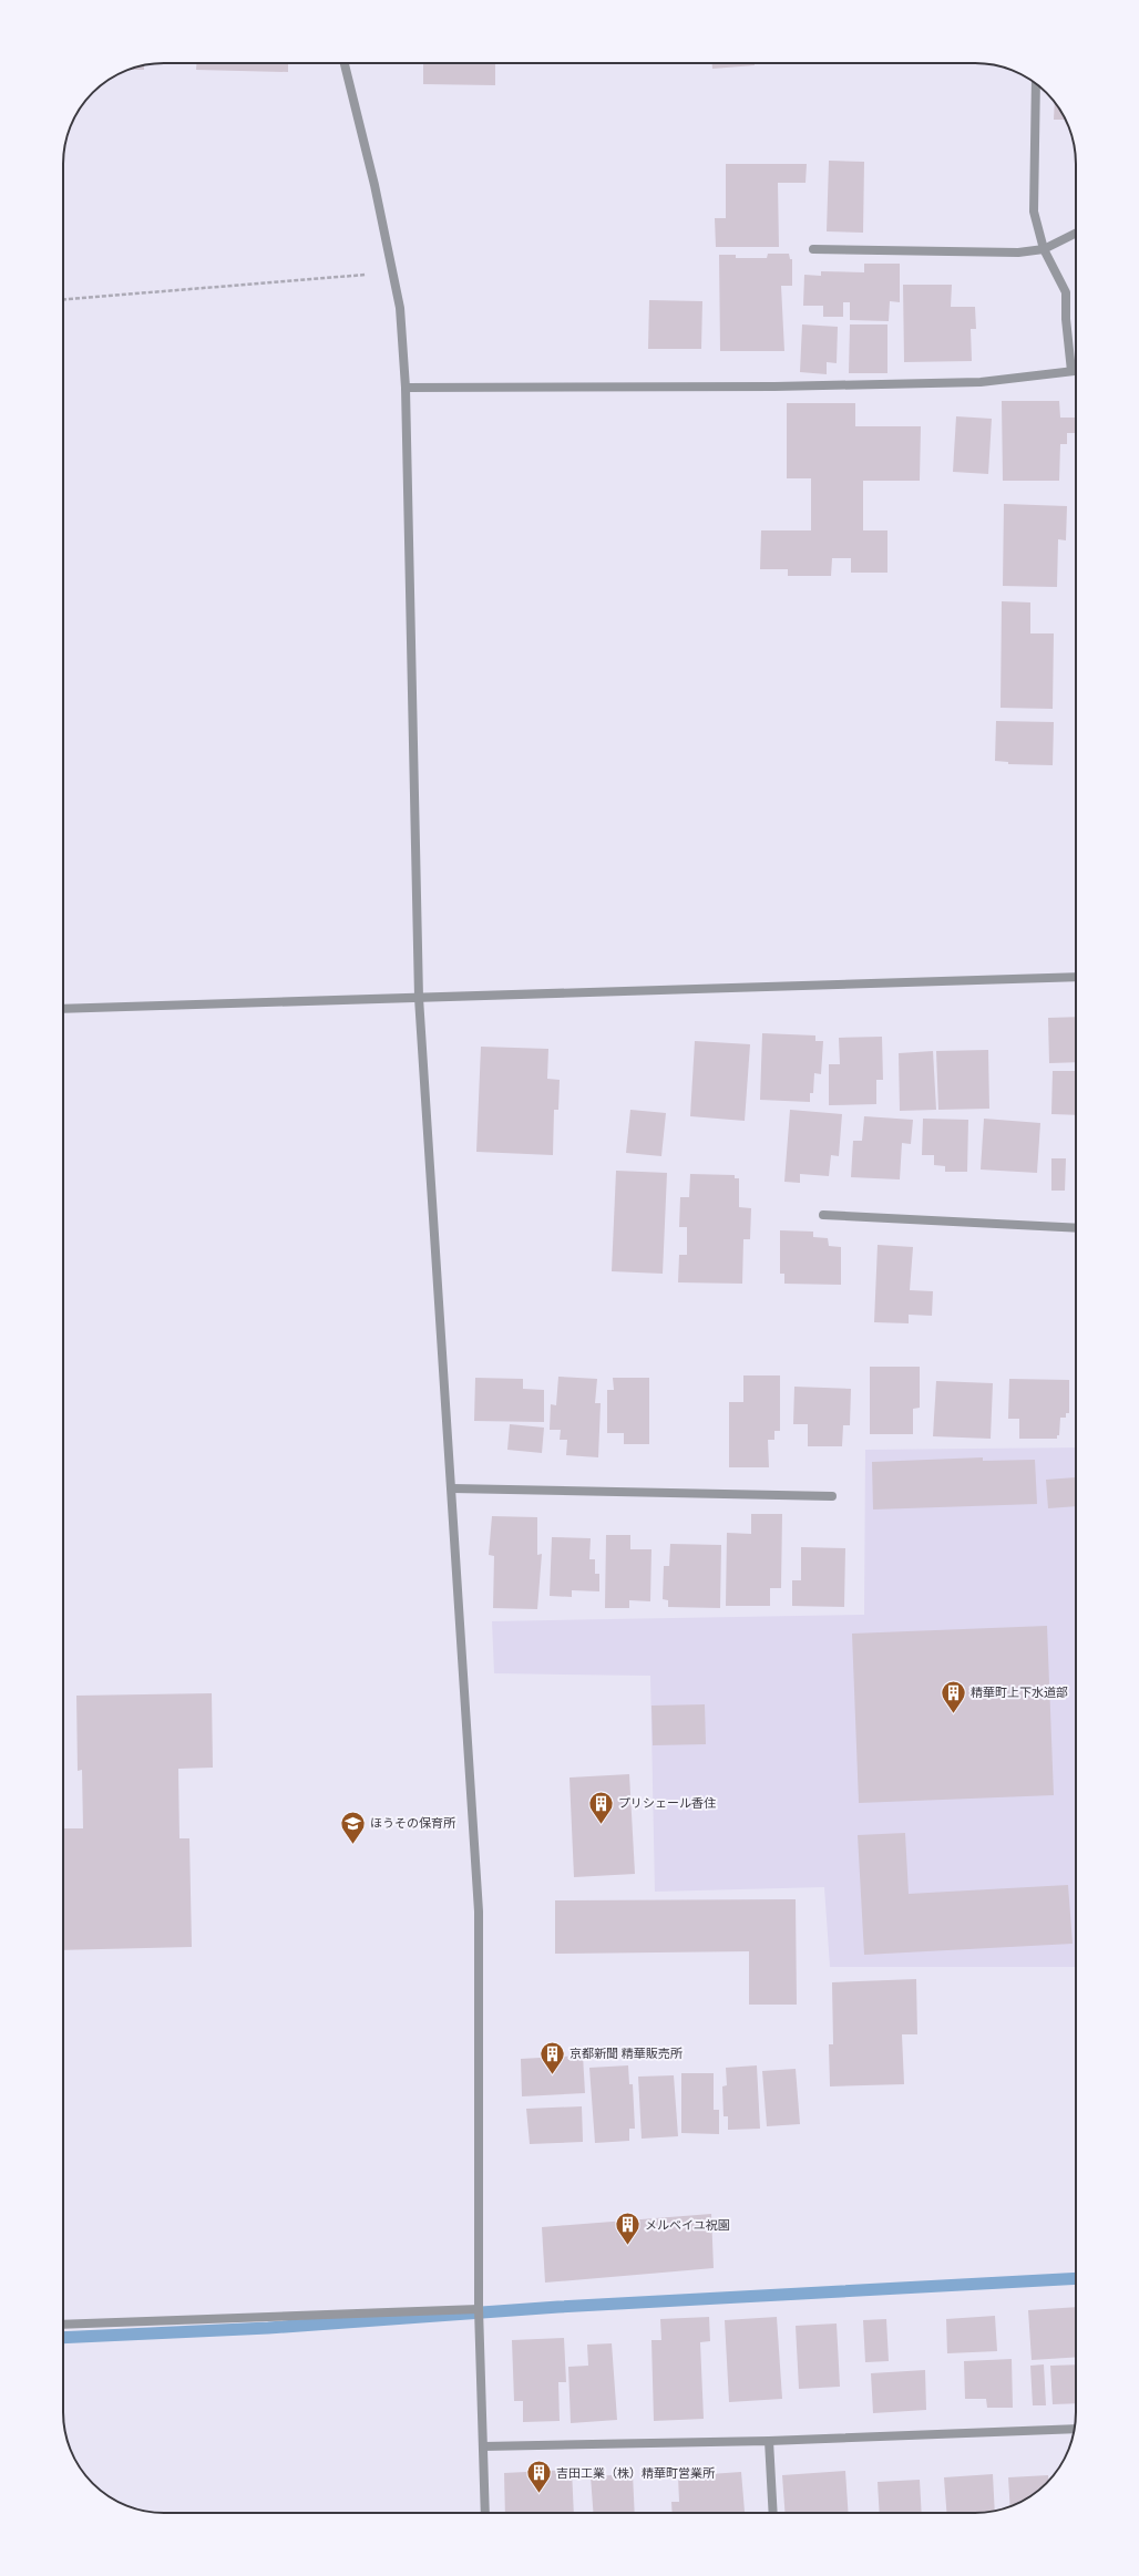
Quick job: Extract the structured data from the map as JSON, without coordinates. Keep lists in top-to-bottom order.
{
  "places": {
    "building": [
      "精華町上下水道部",
      "プリシェール香住",
      "京都新聞 精華販売所",
      "メルベイユ祝園",
      "吉田工業（株）精華町営業所"
    ],
    "school or university": ["ほうその保育所"]
  }
}
